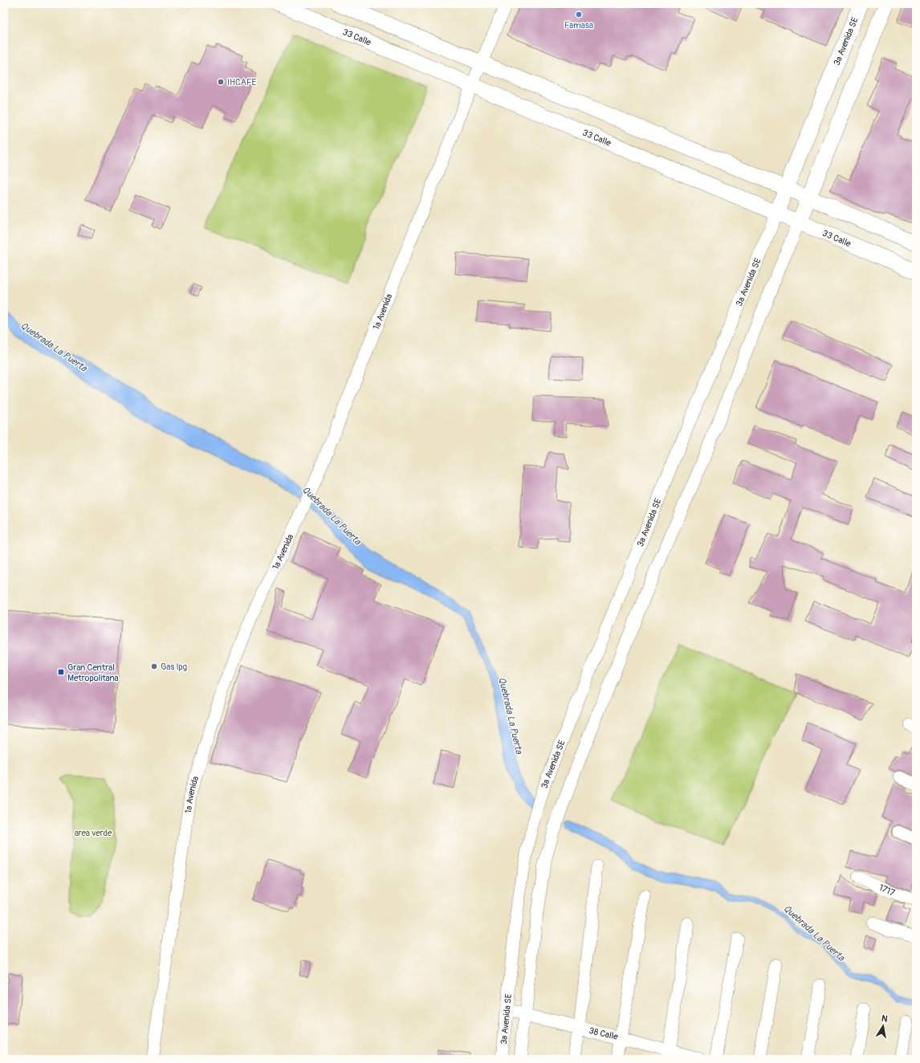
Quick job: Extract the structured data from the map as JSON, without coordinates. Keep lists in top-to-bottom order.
{
  "streets": {
    "main road": ["33 Calle", "3a Avenida SE"],
    "street": ["1a Avenida", "1717", "38 Calle"]
  },
  "crossings": [
    ["33 Calle", "3a Avenida SE"],
    ["33 Calle", "1a Avenida"],
    ["3a Avenida SE", "38 Calle"]
  ],
  "water": ["Quebrada La Puerta"],
  "parks": ["area verde"],
  "places": {
    "other": ["Famasa", "IHCAFE", "Gas lpg"],
    "transit": ["Gran Central Metropolitana"]
  },
  "north": "top"
}
